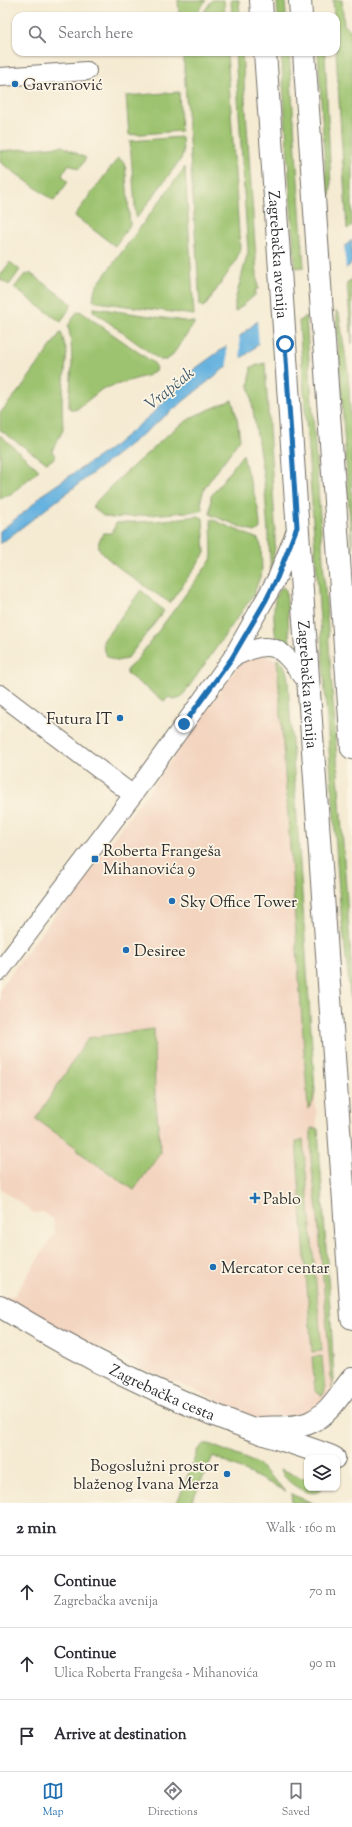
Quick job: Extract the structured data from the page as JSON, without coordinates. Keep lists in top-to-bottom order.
{
  "streets": {
    "main road": ["Zagrebačka avenija", "Zagrebačka cesta"]
  },
  "water": ["Vrapčak"],
  "places": {
    "other": [
      "Gavranović",
      "Futura IT",
      "Sky Office Tower",
      "Desiree",
      "Mercator centar",
      "Bogoslužni prostor blaženog Ivana Merza"
    ],
    "transit": ["Roberta Frangeša Mihanovića 9"],
    "health": ["Pablo"]
  },
  "page": {
    "search": "Search here",
    "heading": ["2 min", "Walk · 160 m"],
    "list": [
      ["Continue", "Zagrebačka avenija", "70 m"],
      ["Continue", "Ulica Roberta Frangeša - Mihanovića", "90 m"],
      "Arrive at destination"
    ],
    "nav": ["Map", "Directions", "Saved"]
  }
}
